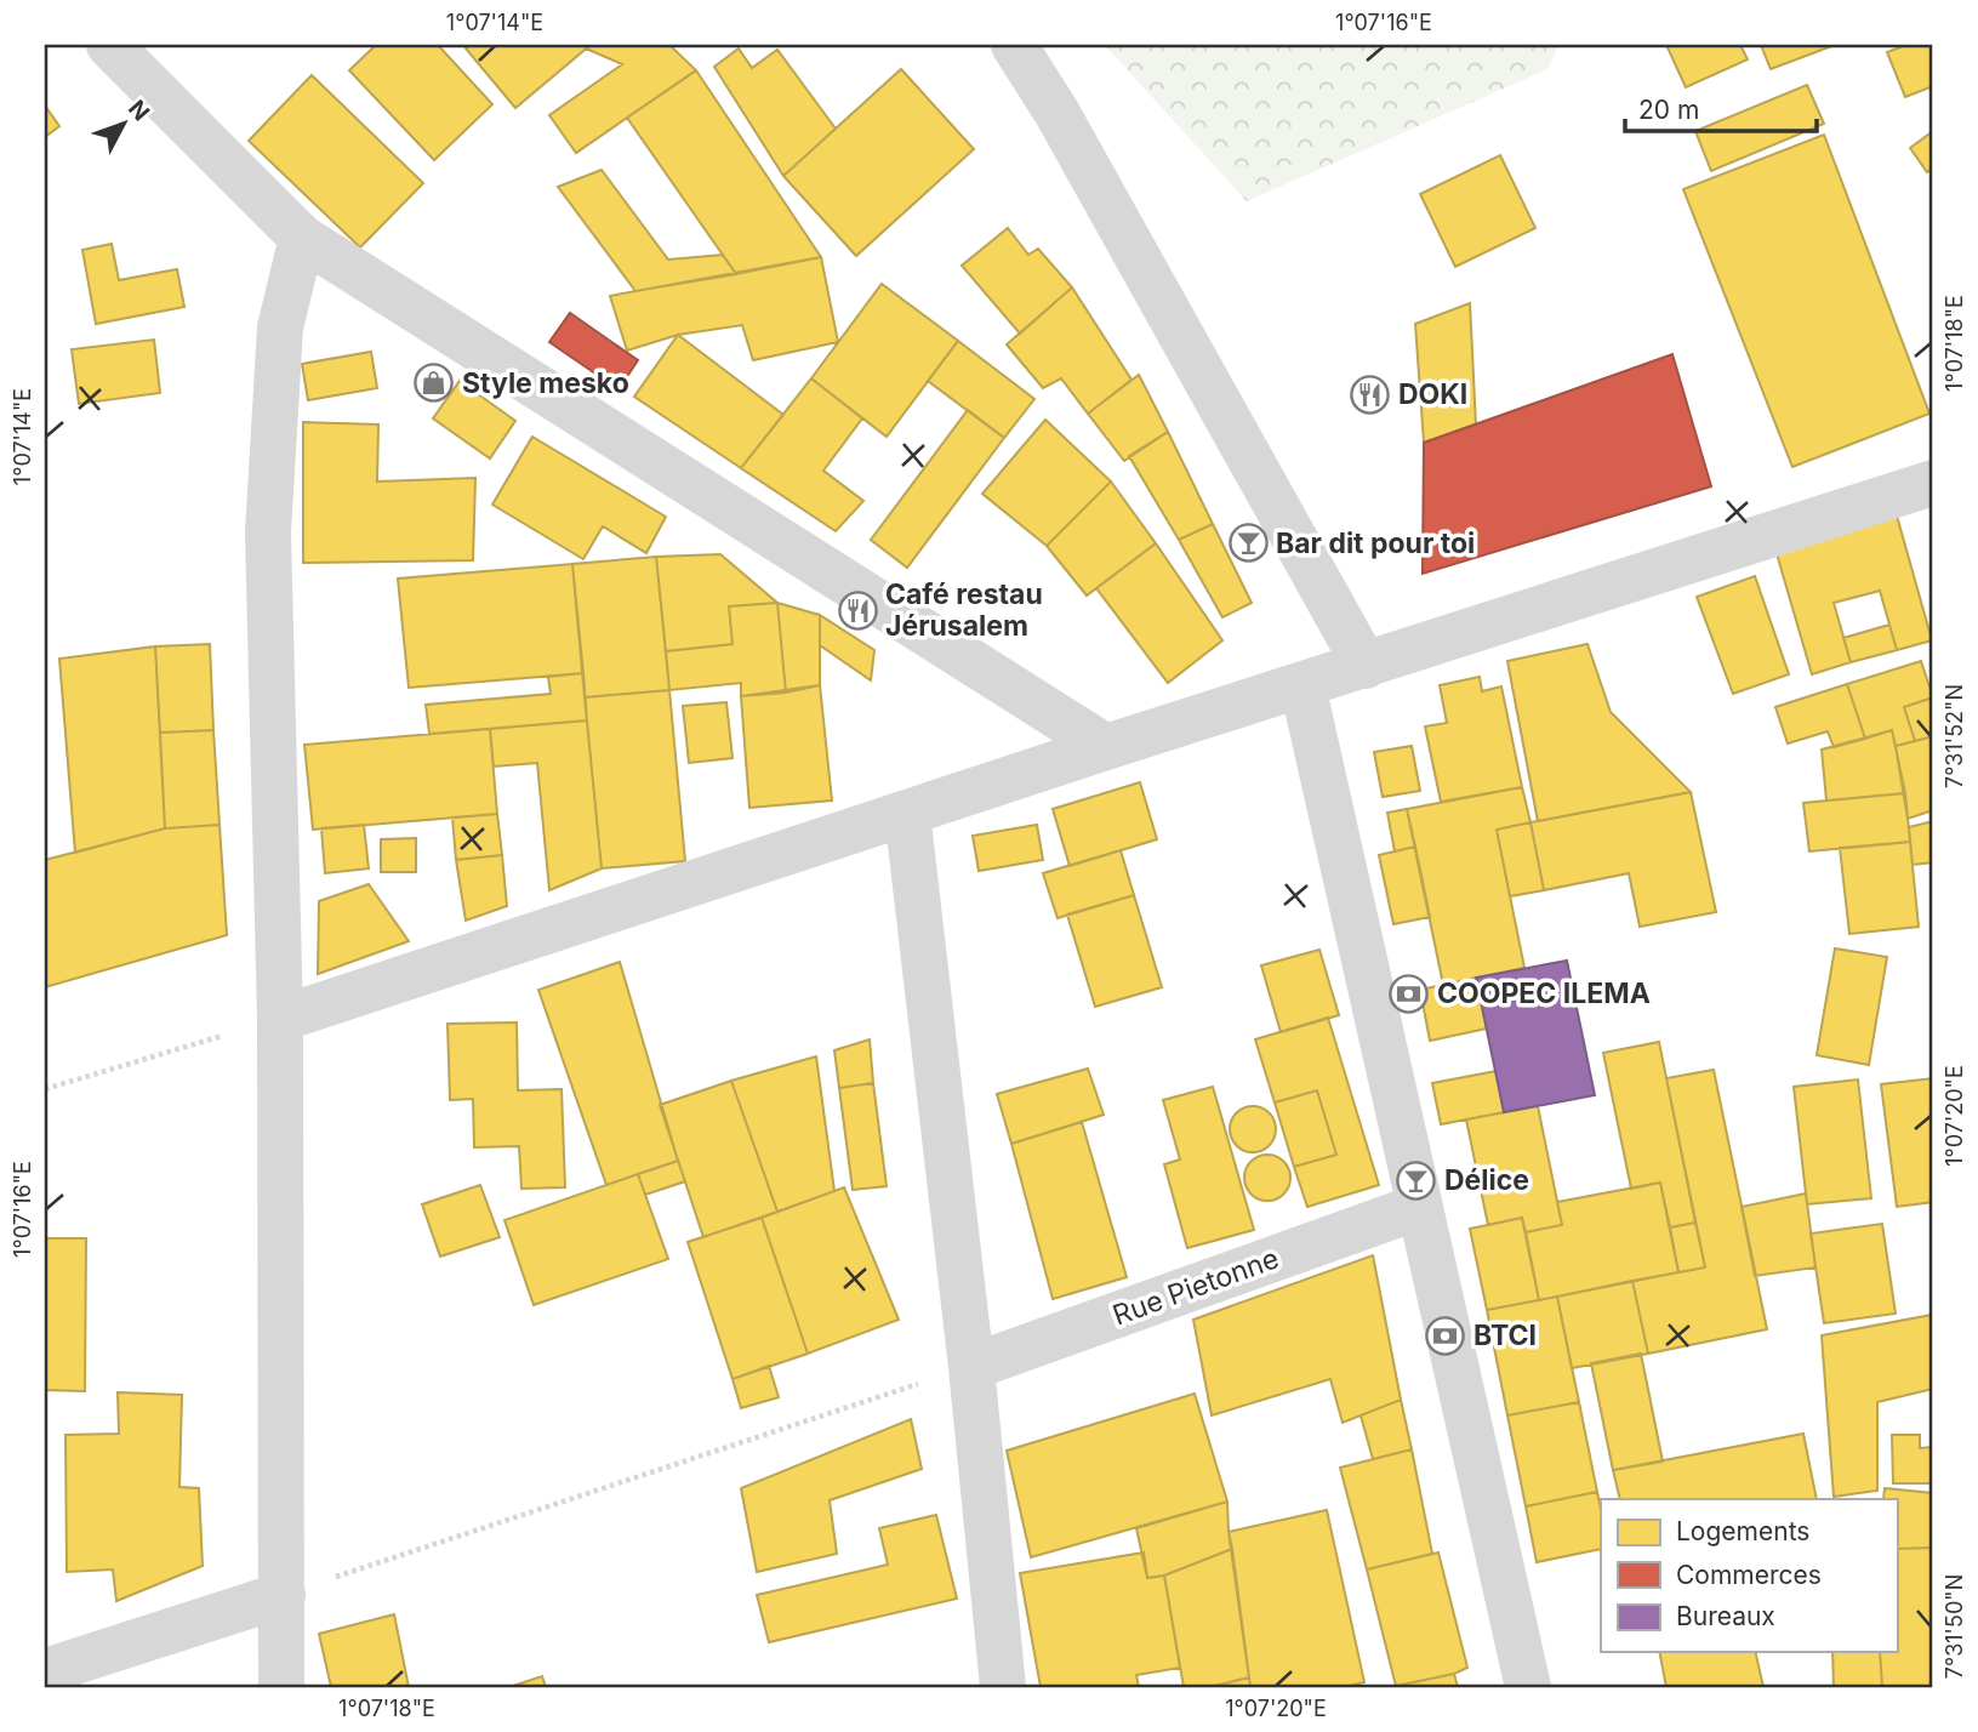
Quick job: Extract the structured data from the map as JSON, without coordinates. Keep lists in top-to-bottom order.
{
  "streets": {
    "street": ["Rue Pietonne"]
  },
  "places": {
    "shop": ["Style mesko"],
    "restaurant": ["DOKI", "Café restau Jérusalem"],
    "bar": ["Bar dit pour toi", "Délice"],
    "bank": ["COOPEC ILEMA", "BTCI"]
  },
  "legend": ["Logements", "Commerces", "Bureaux"],
  "scale_bar": "20 m",
  "north": "top right",
  "coordinates": [
    "1°07'14\"E",
    "1°07'16\"E",
    "1°07'18\"E",
    "7°31'52\"N",
    "1°07'20\"E",
    "7°31'50\"N"
  ]
}
